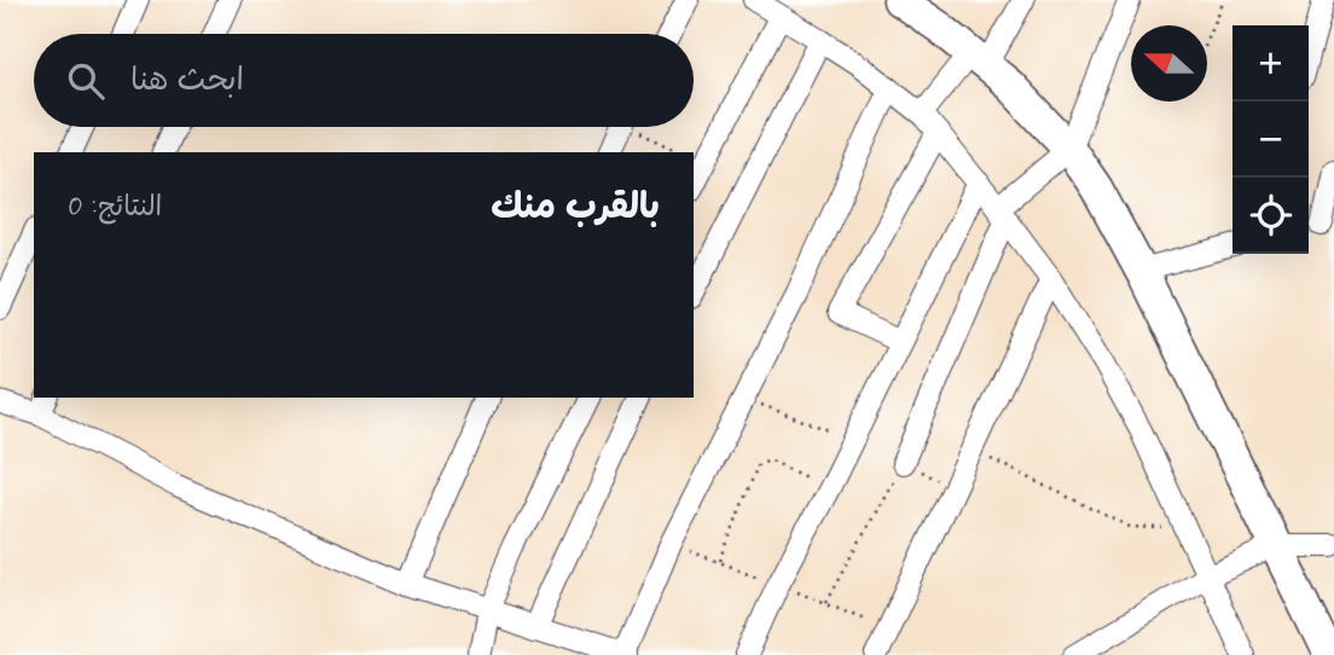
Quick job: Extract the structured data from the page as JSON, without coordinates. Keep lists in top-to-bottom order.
{
  "north": "left",
  "page": {
    "map_buttons": ["+", "−"],
    "search": "ابحث هنا",
    "heading": ["بالقرب منك", "النتائج: 0"]
  }
}
